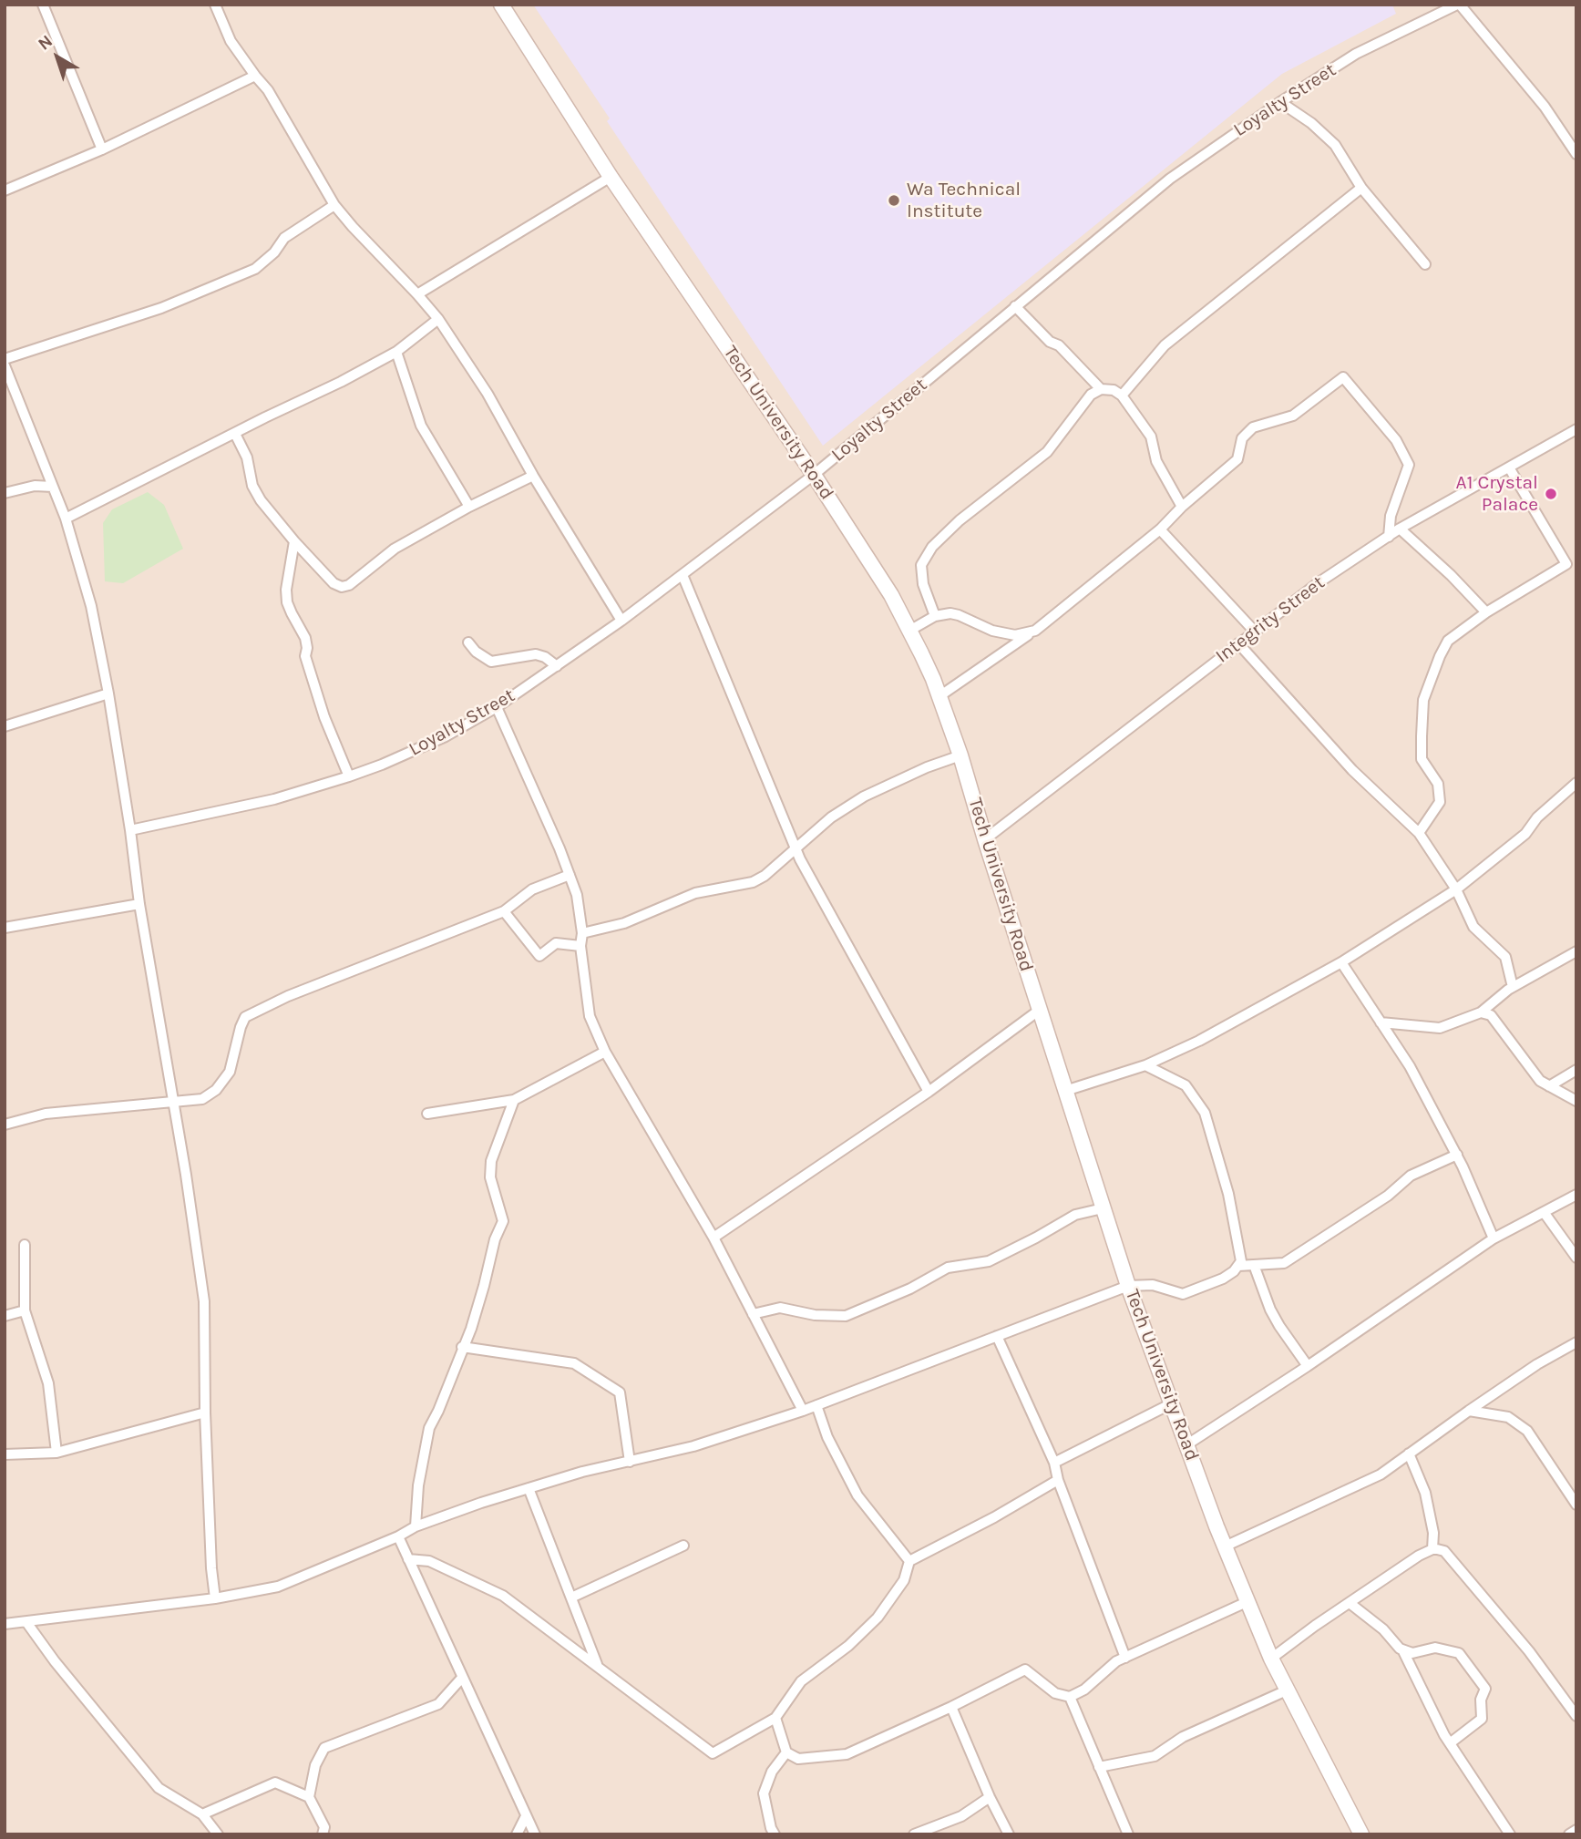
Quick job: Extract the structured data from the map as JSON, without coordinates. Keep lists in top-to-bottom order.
{
  "streets": {
    "street": ["Loyalty Street", "Tech University Road", "Integrity Street"]
  },
  "crossings": [
    ["Loyalty Street", "Tech University Road"],
    ["Tech University Road", "Integrity Street"]
  ],
  "places": ["Wa Technical Institute", "A1 Crystal Palace"],
  "north": "top left"
}
